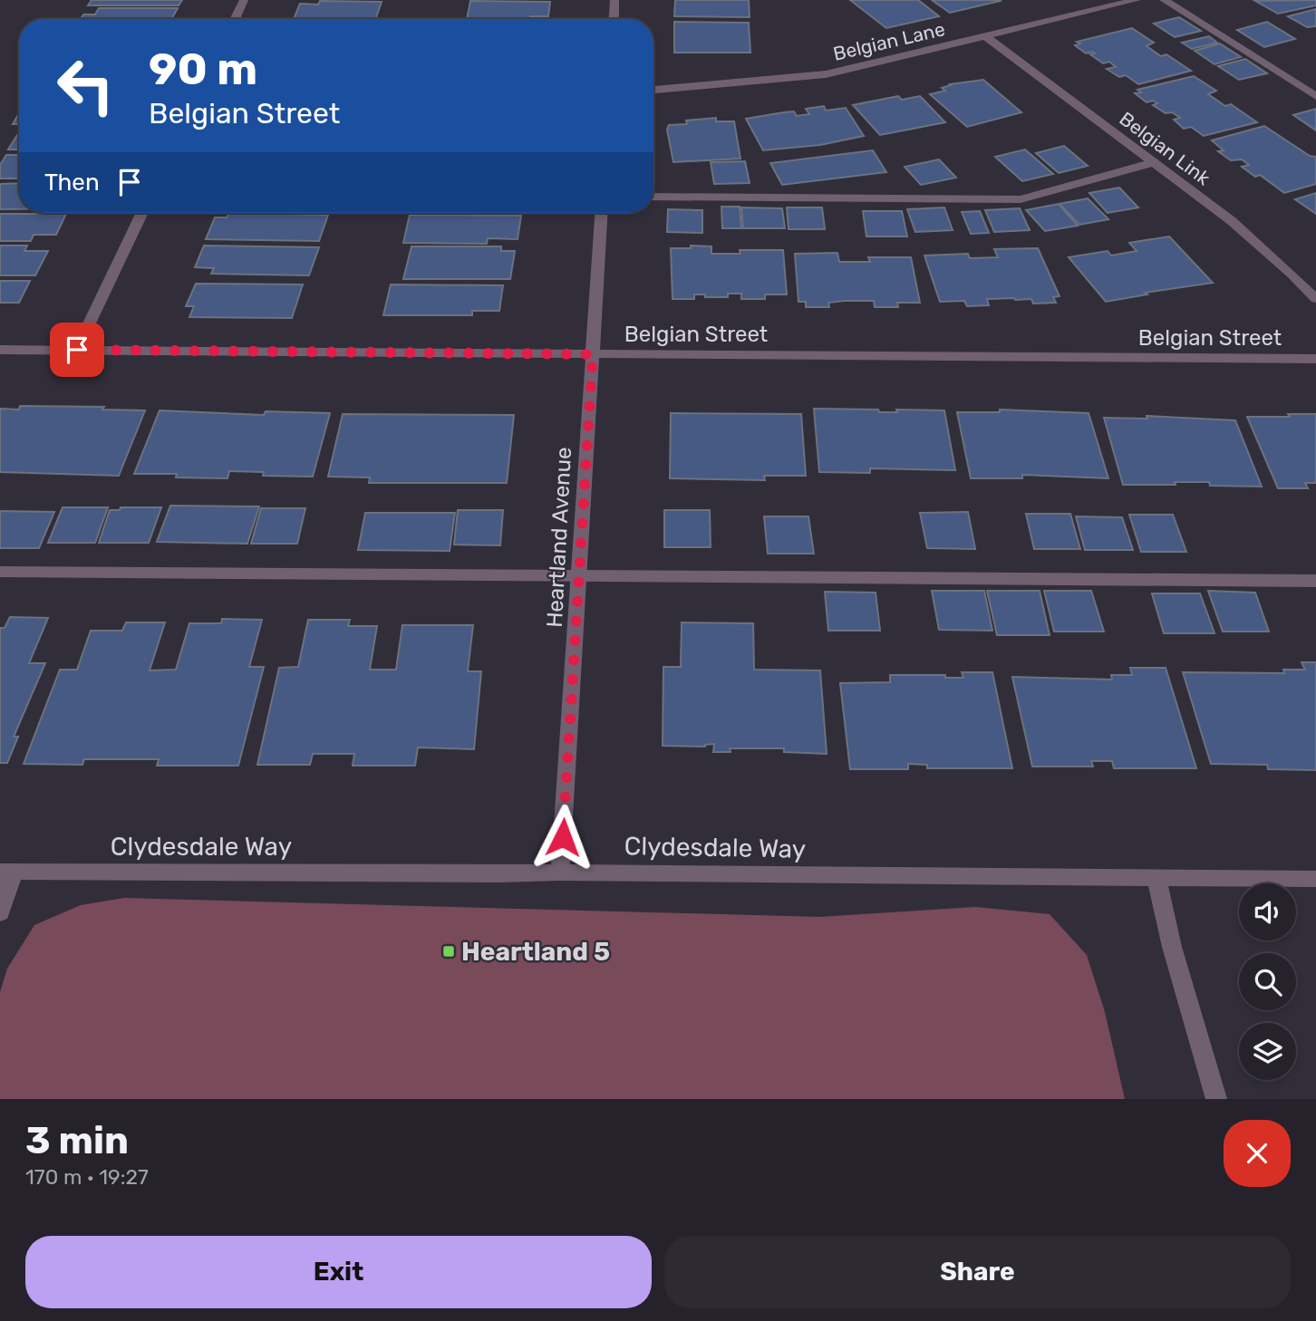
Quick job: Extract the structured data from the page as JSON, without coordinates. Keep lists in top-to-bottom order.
{
  "streets": {
    "street": [
      "Belgian Lane",
      "Belgian Link",
      "Belgian Street",
      "Heartland Avenue",
      "Clydesdale Way"
    ]
  },
  "crossings": [
    ["Belgian Lane", "Belgian Link"],
    ["Belgian Street", "Heartland Avenue"],
    ["Heartland Avenue", "Clydesdale Way"]
  ],
  "places": {
    "transit": ["Heartland 5"]
  },
  "page": {
    "turn": ["90 m", "Belgian Street"],
    "then": "Then",
    "heading": ["3 min", "170 m · 19:27"],
    "buttons": ["Exit", "Share"]
  }
}
